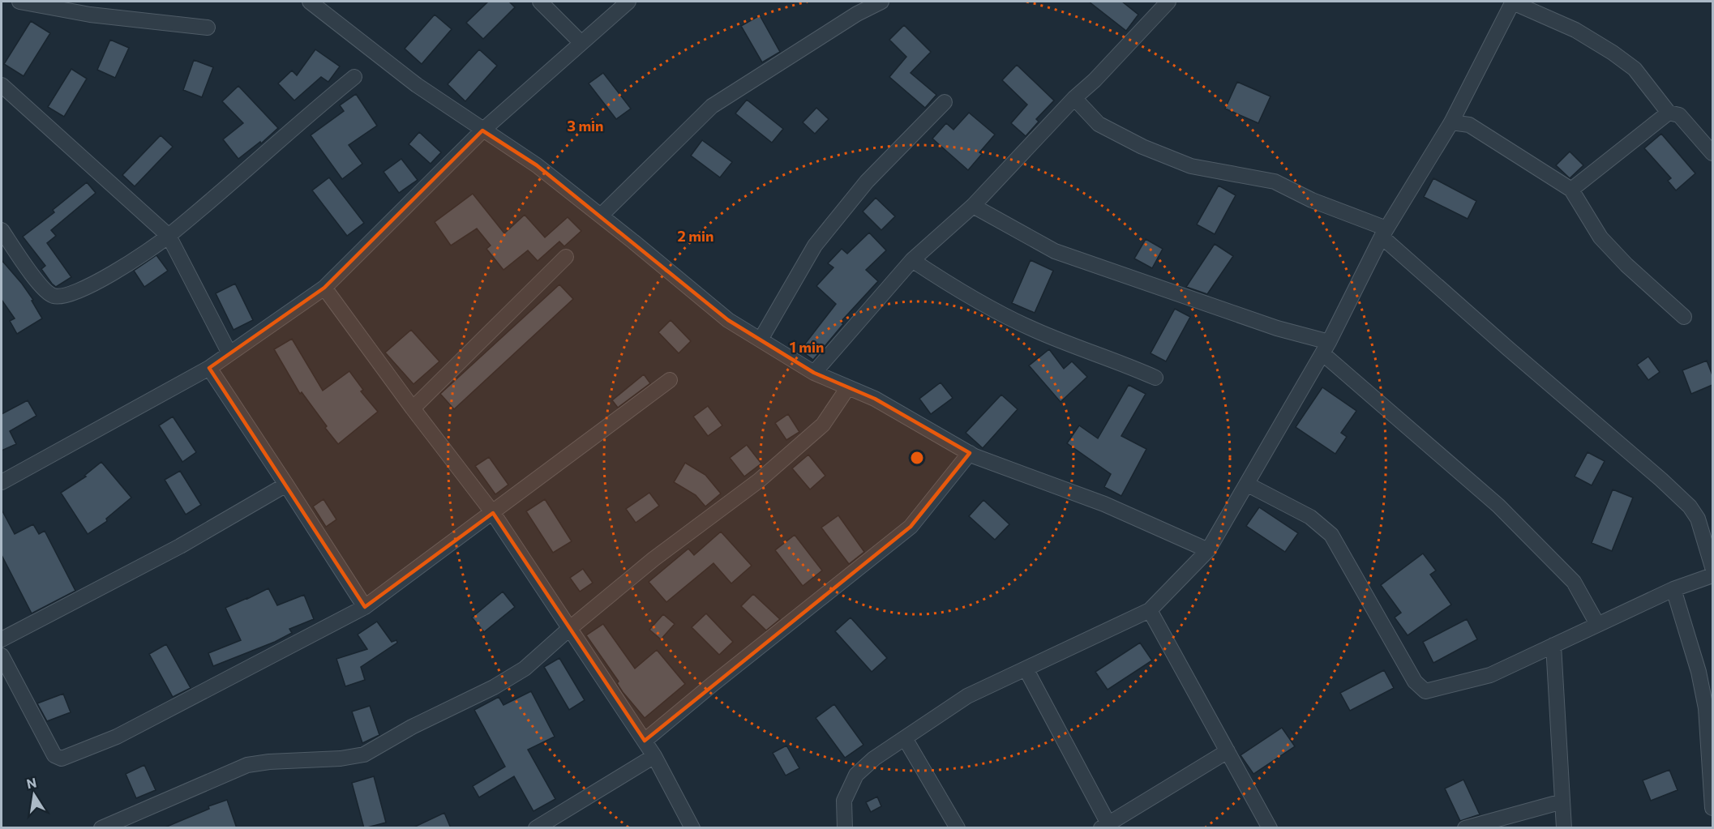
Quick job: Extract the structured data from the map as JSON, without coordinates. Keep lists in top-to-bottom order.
{
  "north": "top",
  "rings": ["3 min", "2 min", "1 min"]
}
